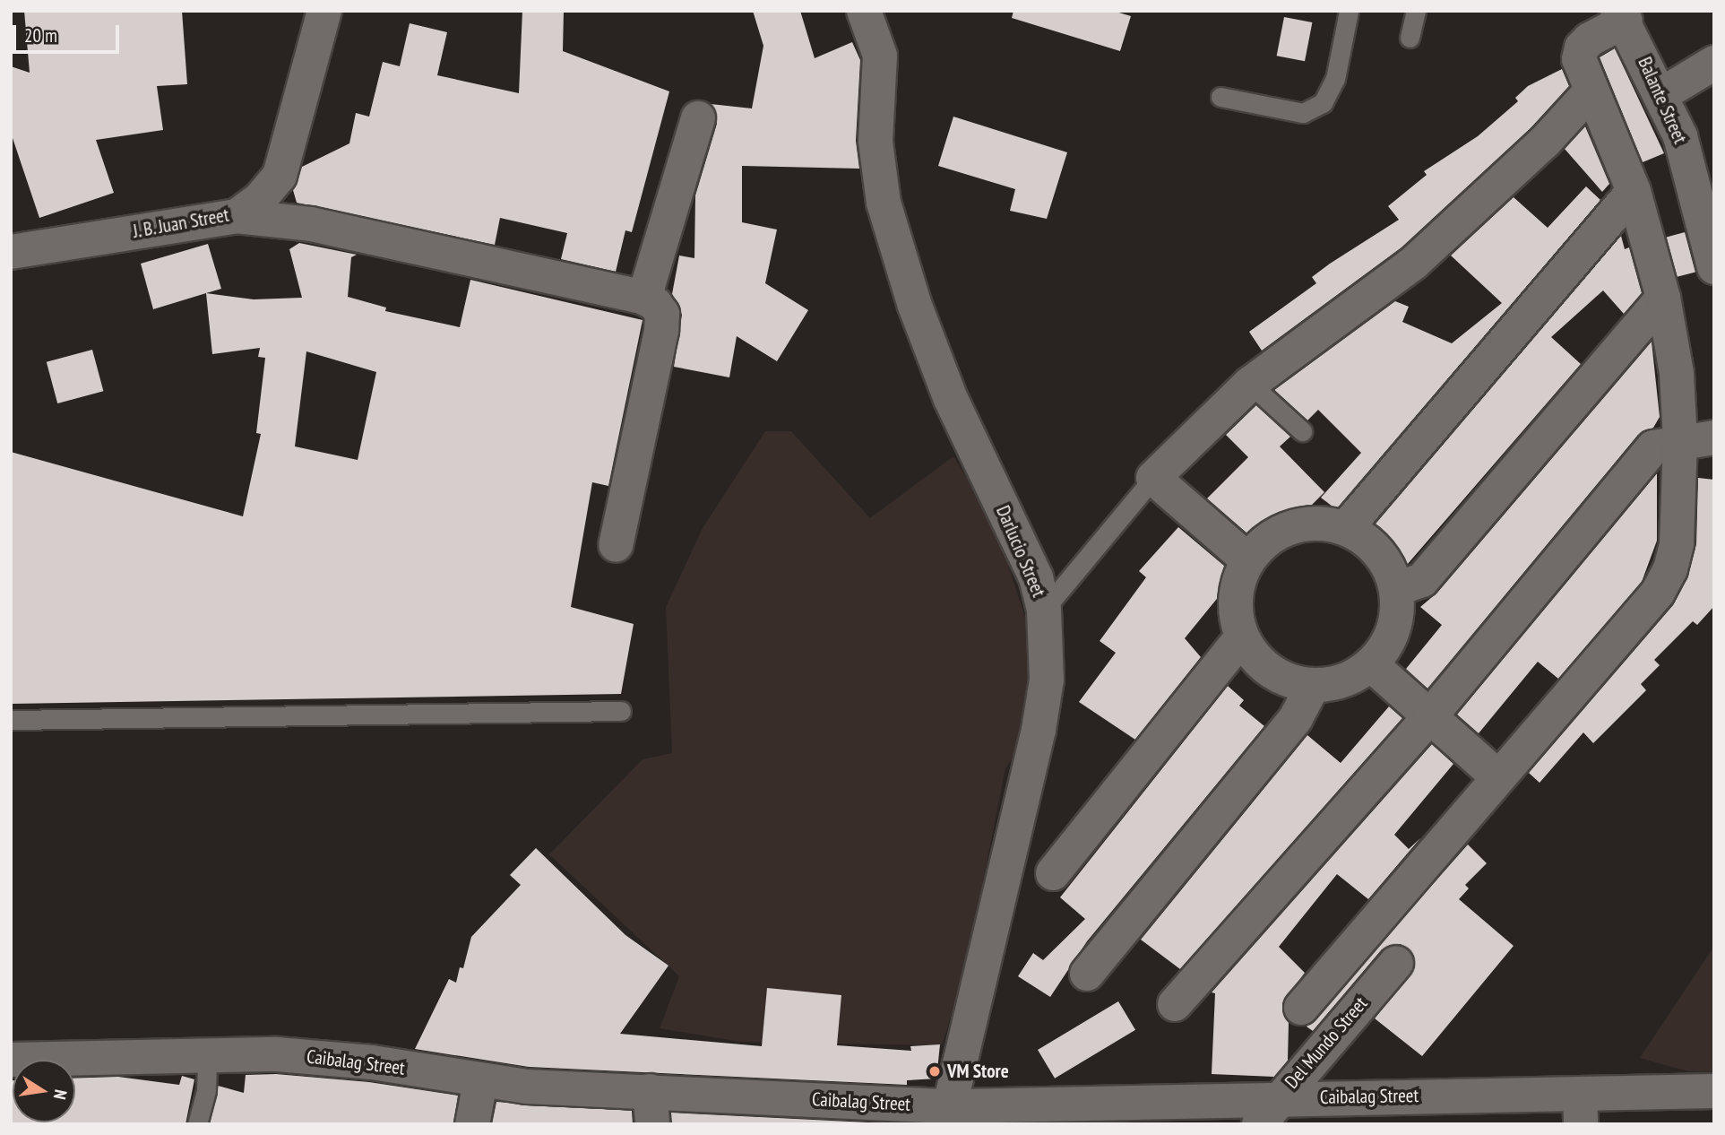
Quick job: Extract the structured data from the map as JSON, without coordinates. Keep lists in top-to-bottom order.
{
  "streets": {
    "street": [
      "Balante Street",
      "J. B. Juan Street",
      "Darlucio Street",
      "Del Mundo Street",
      "Caibalag Street"
    ]
  },
  "crossings": [
    ["Darlucio Street", "Caibalag Street"],
    ["Del Mundo Street", "Caibalag Street"]
  ],
  "places": ["VM Store"],
  "scale_bar": "20 m",
  "north": "right"
}
